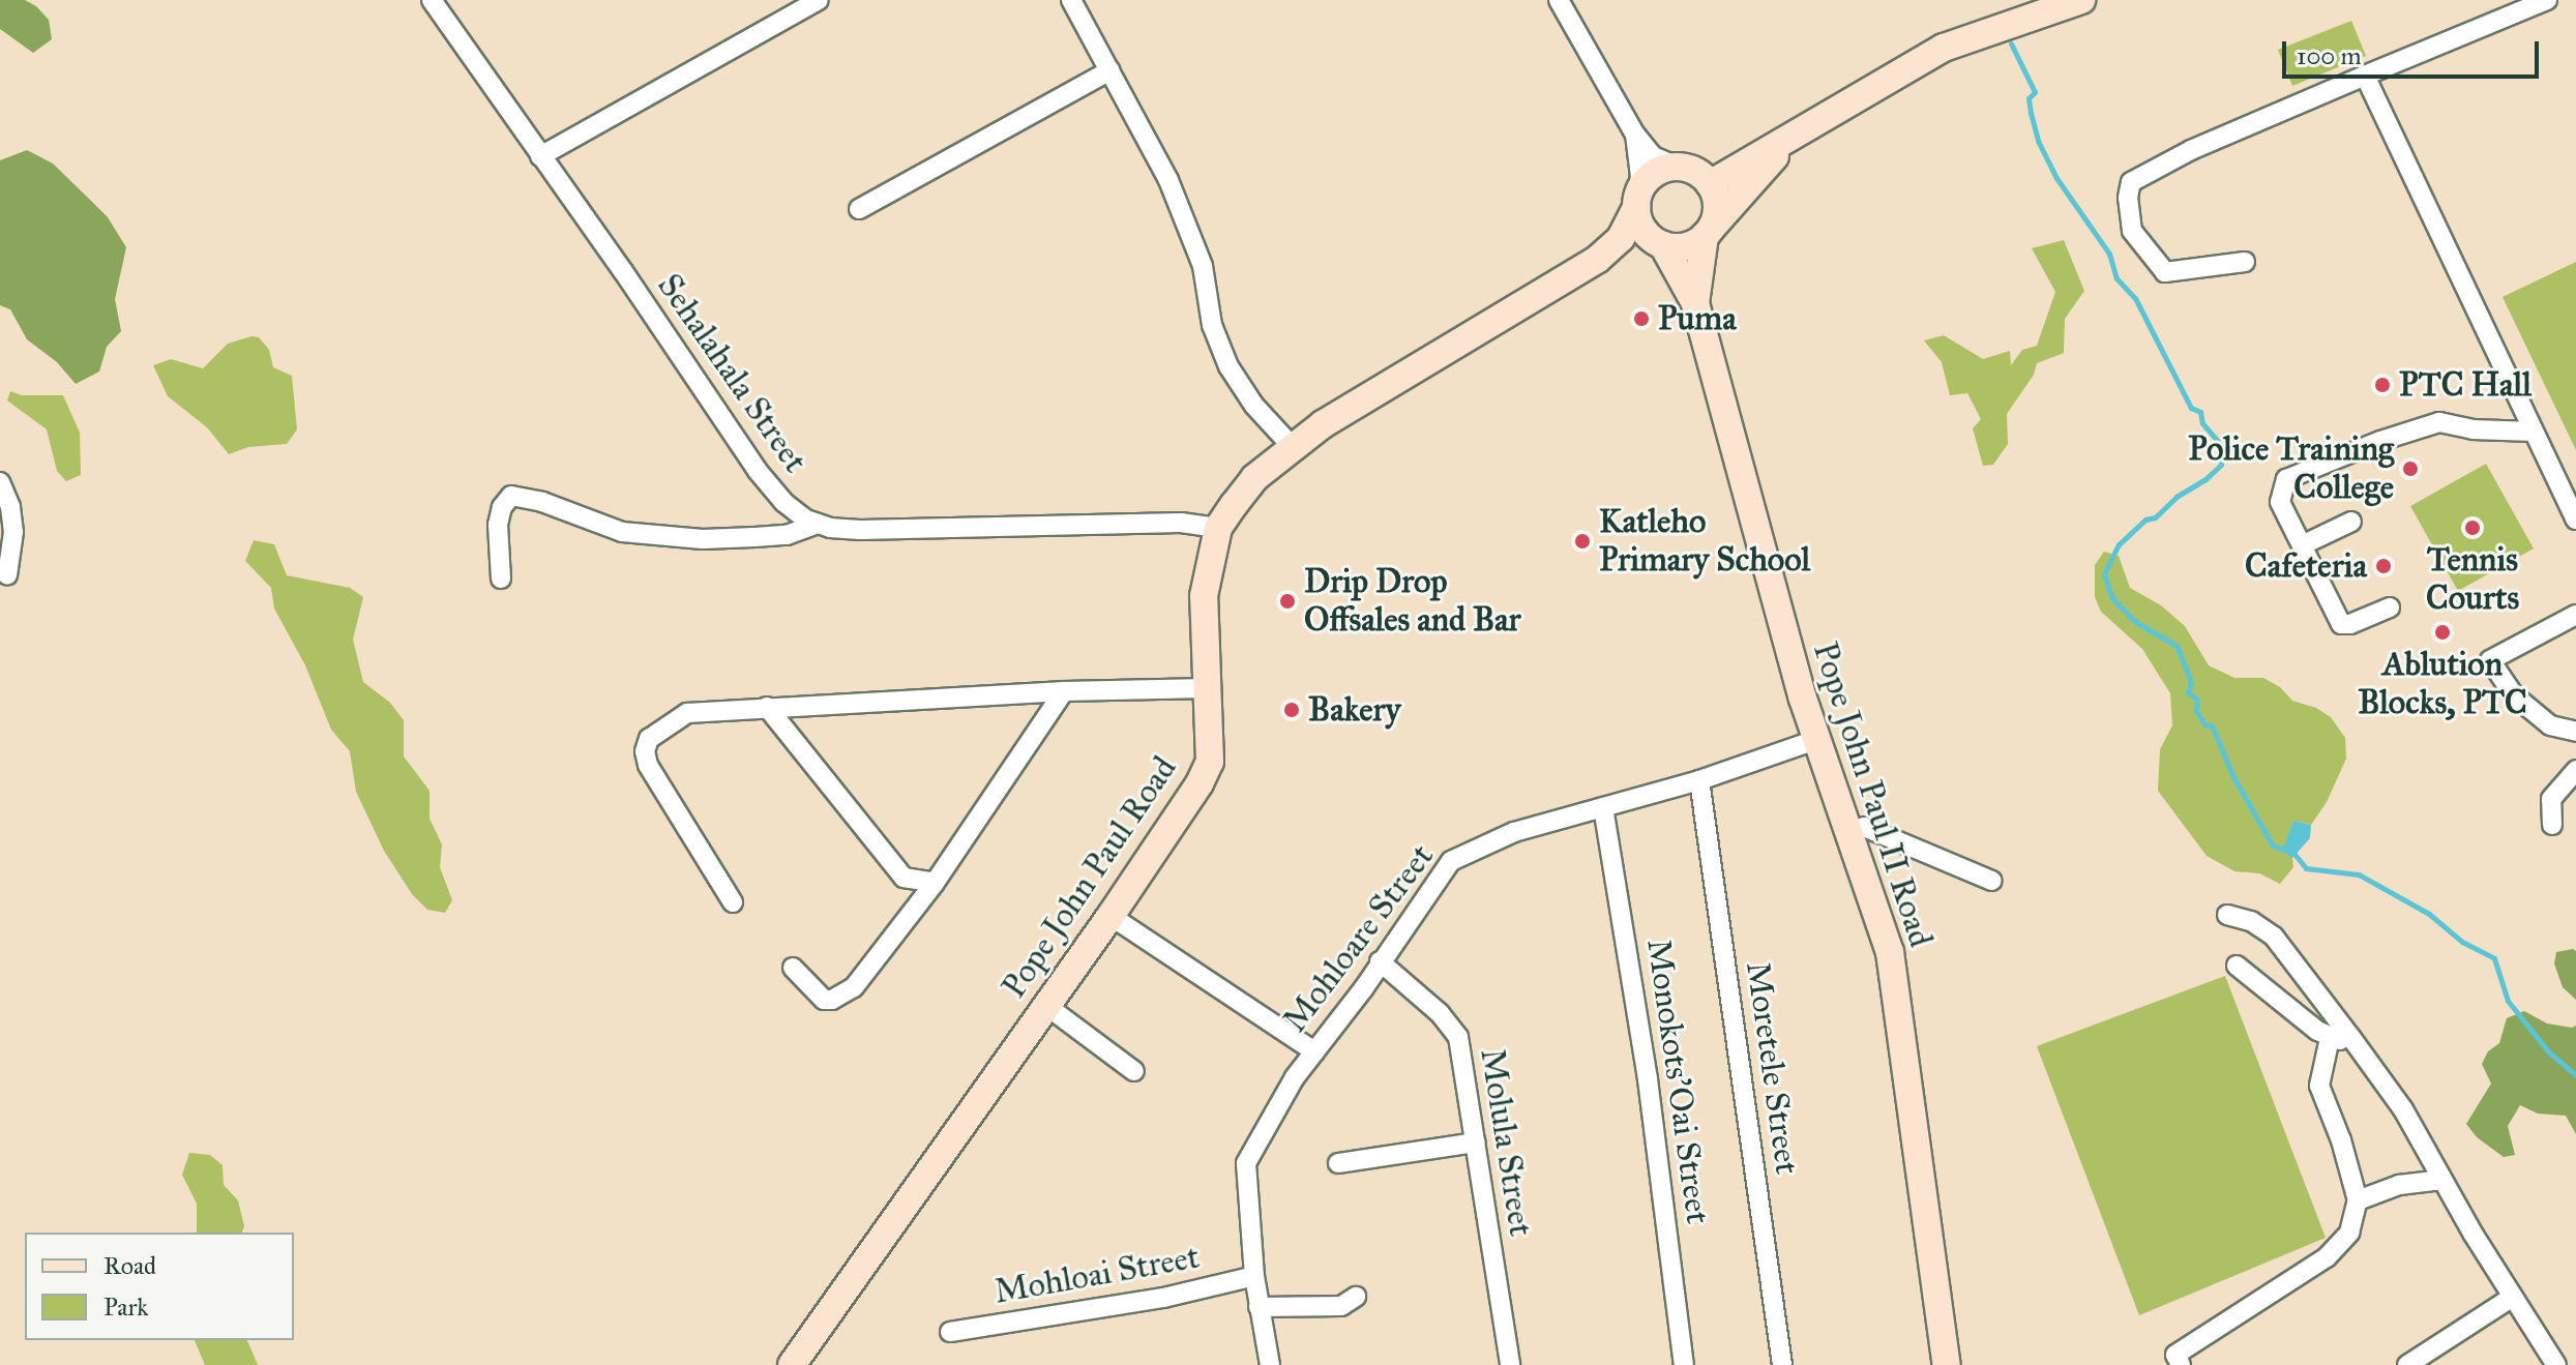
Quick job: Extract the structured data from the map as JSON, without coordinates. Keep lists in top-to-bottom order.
{
  "streets": {
    "main road": ["Pope John Paul II Road", "Pope John Paul Road"],
    "street": [
      "Sehalahala Street",
      "Mohloare Street",
      "Moretele Street",
      "Monokots'Oai Street",
      "Molula Street",
      "Mohloai Street"
    ]
  },
  "crossings": [
    ["Sehalahala Street", "Pope John Paul Road"],
    ["Pope John Paul II Road", "Mohloare Street"],
    ["Mohloare Street", "Moretele Street"],
    ["Mohloare Street", "Monokots'Oai Street"],
    ["Mohloare Street", "Molula Street"],
    ["Mohloare Street", "Mohloai Street"]
  ],
  "places": [
    "Puma",
    "PTC Hall",
    "Police Training College",
    "Tennis Courts",
    "Katleho Primary School",
    "Cafeteria",
    "Drip Drop Offsales and Bar",
    "Ablution Blocks, PTC",
    "Bakery"
  ],
  "legend": ["Road", "Park"],
  "scale_bar": "100 m"
}
